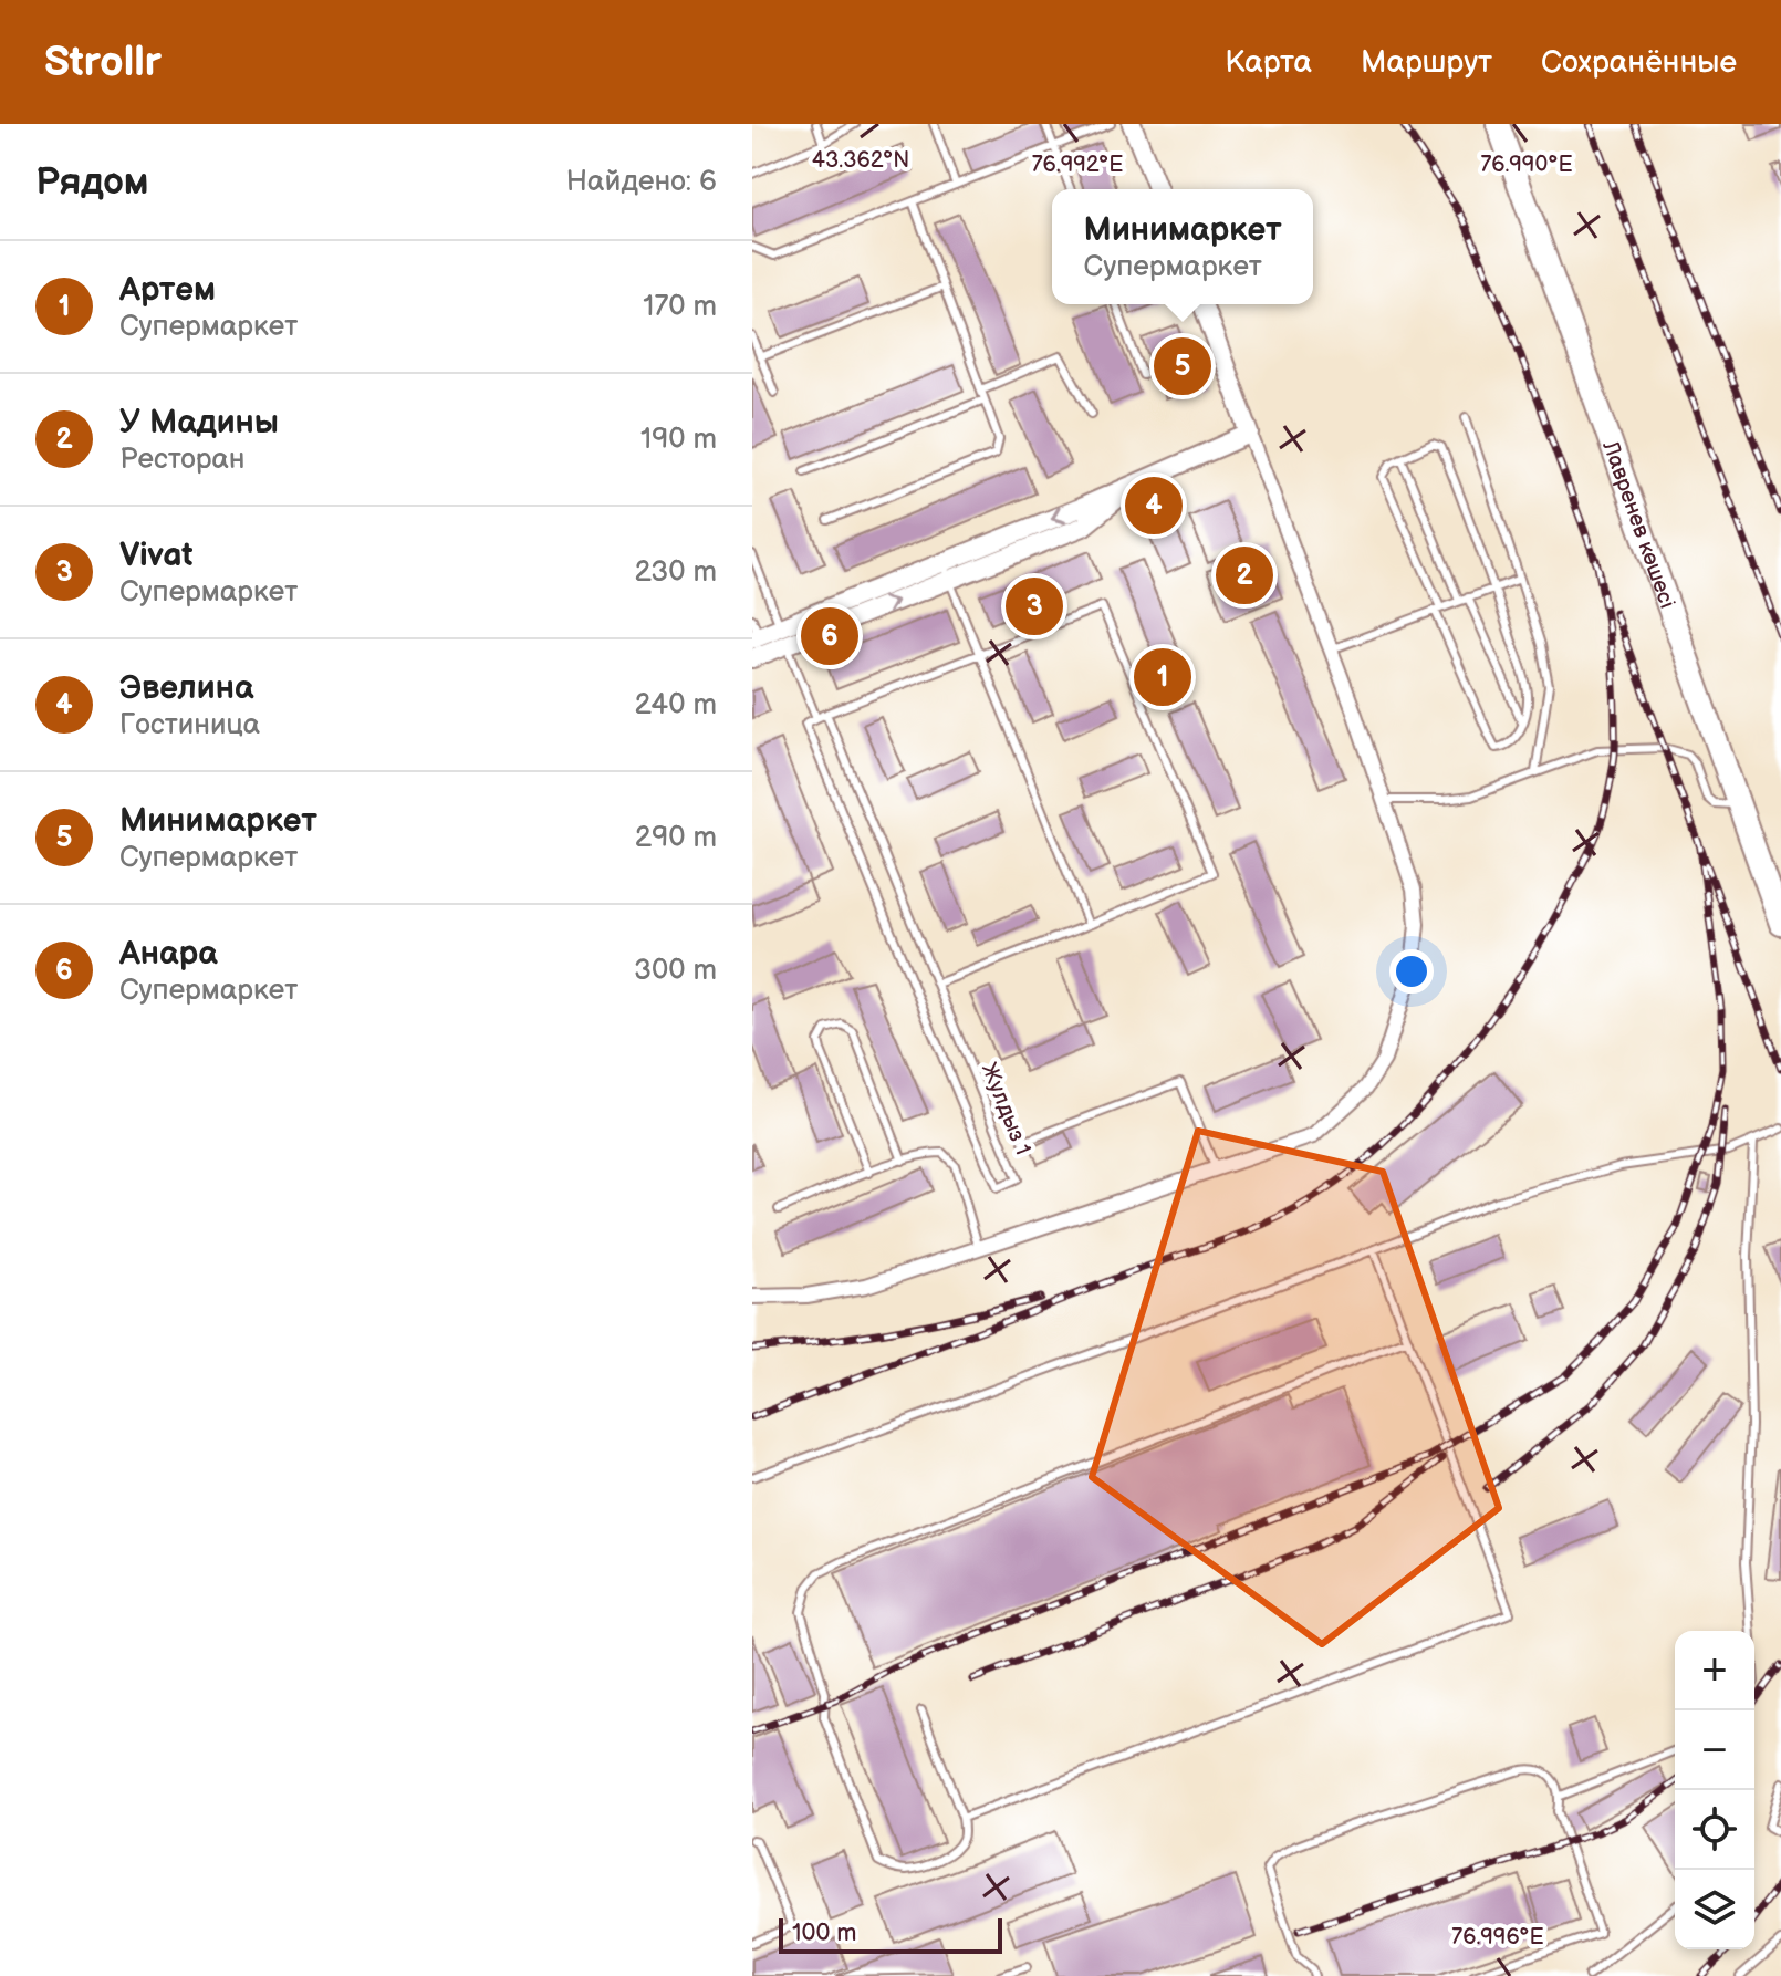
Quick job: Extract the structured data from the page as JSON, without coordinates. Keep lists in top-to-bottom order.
{
  "streets": {
    "main road": ["Лавренев көшесі"],
    "lane": ["Жулдыз 1"]
  },
  "scale_bar": "100 m",
  "page": {
    "header": "Strollr",
    "nav": ["Карта", "Маршрут", "Сохранённые"],
    "heading": ["Рядом", "Найдено: 6"],
    "popup": ["Минимаркет", "Супермаркет"],
    "list": [
      {
        "mark": "1",
        "name": "Артем",
        "note": "Супермаркет",
        "value": "170 m"
      },
      {
        "mark": "2",
        "name": "У Мадины",
        "note": "Ресторан",
        "value": "190 m"
      },
      {
        "mark": "3",
        "name": "Vivat",
        "note": "Супермаркет",
        "value": "230 m"
      },
      {
        "mark": "4",
        "name": "Эвелина",
        "note": "Гостиница",
        "value": "240 m"
      },
      {
        "mark": "5",
        "name": "Минимаркет",
        "note": "Супермаркет",
        "value": "290 m"
      },
      {
        "mark": "6",
        "name": "Анара",
        "note": "Супермаркет",
        "value": "300 m"
      }
    ],
    "pins": [
      "5",
      "4",
      "2",
      "3",
      "6",
      "1"
    ],
    "map_buttons": ["+", "−"],
    "scale": "100 m"
  },
  "coordinates": [
    "43.362°N",
    "76.992°E",
    "76.990°E",
    "76.996°E"
  ]
}
